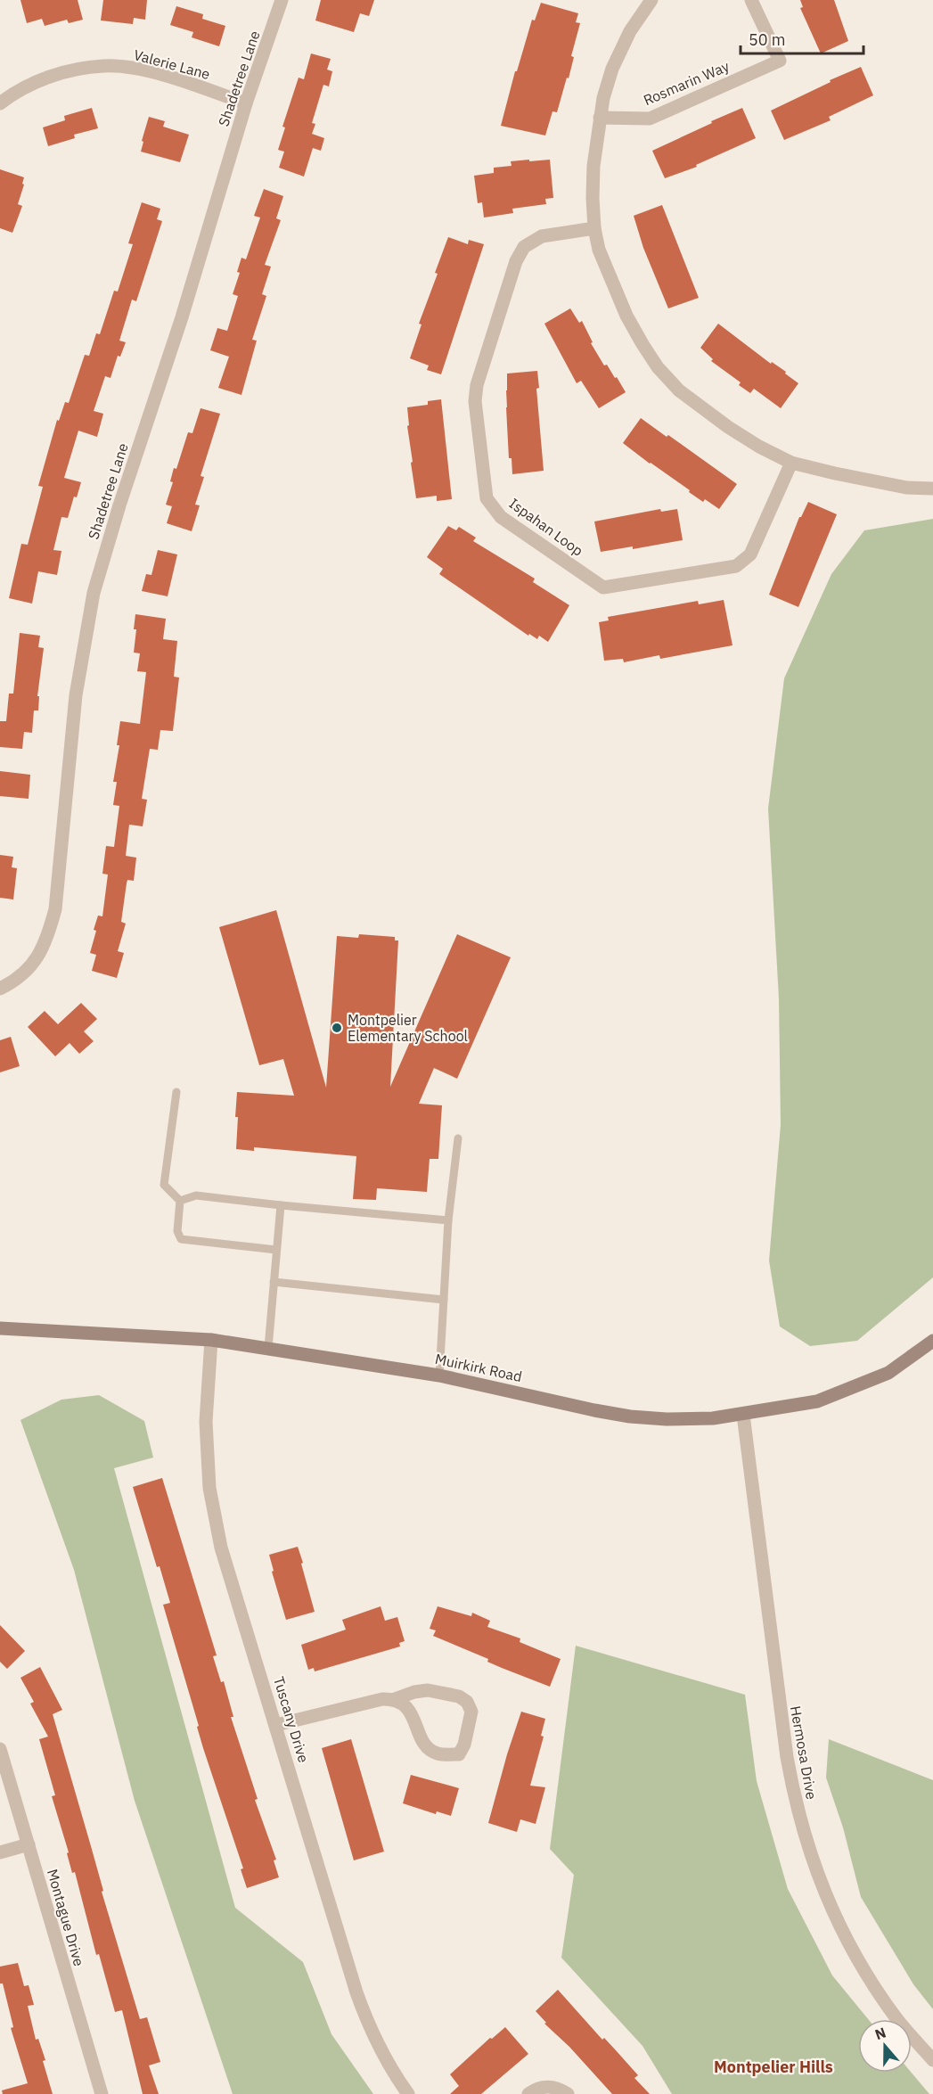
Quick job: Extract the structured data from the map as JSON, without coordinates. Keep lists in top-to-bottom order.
{
  "streets": {
    "main road": ["Muirkirk Road"],
    "street": [
      "Valerie Lane",
      "Shadetree Lane",
      "Rosmarin Way",
      "Ispahan Loop",
      "Tuscany Drive",
      "Hermosa Drive",
      "Montague Drive"
    ]
  },
  "crossings": [
    ["Valerie Lane", "Shadetree Lane"],
    ["Muirkirk Road", "Tuscany Drive"],
    ["Muirkirk Road", "Hermosa Drive"]
  ],
  "districts": ["Montpelier Hills"],
  "places": ["Montpelier Elementary School"],
  "scale_bar": "50 m",
  "north": "top"
}
